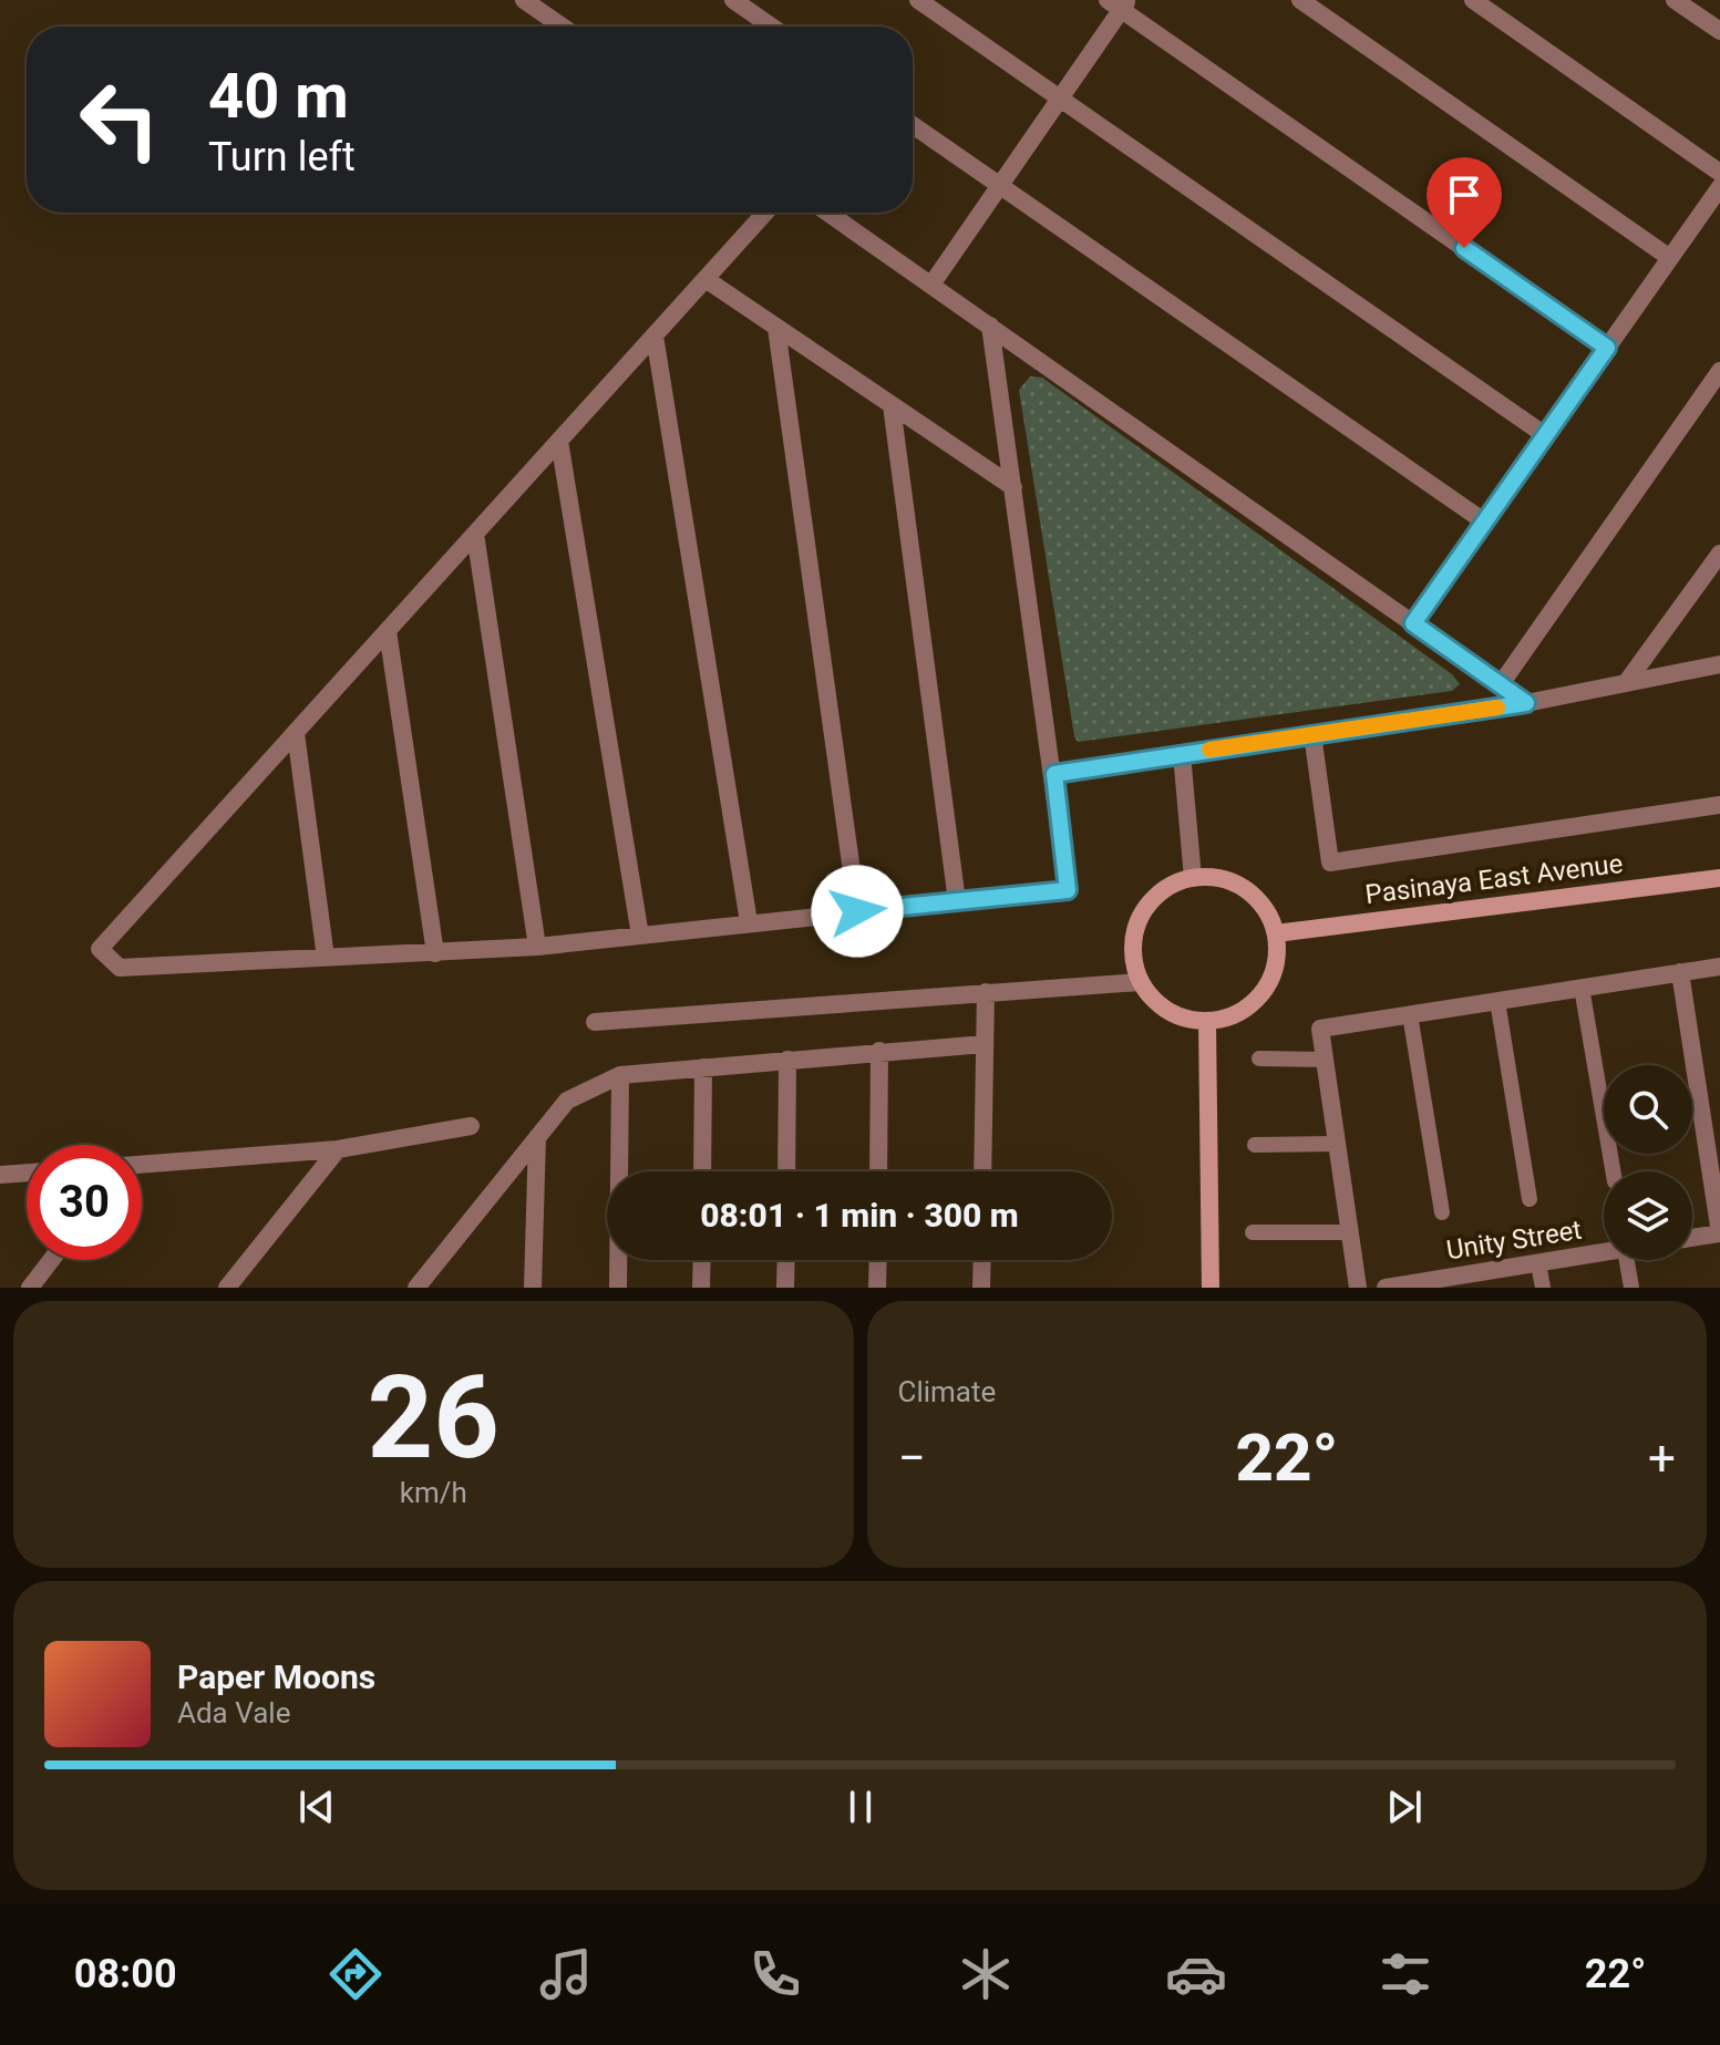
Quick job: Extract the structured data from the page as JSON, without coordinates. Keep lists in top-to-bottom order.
{
  "streets": {
    "street": ["Pasinaya East Avenue", "Unity Street"]
  },
  "page": {
    "turn": ["40 m", "Turn left"],
    "limit": "30",
    "trip": "08:01 · 1 min · 300 m",
    "tile": [
      ["26", "km/h"],
      "Climate"
    ],
    "heat": ["−", "22°", "+"],
    "song": ["Paper Moons", "Ada Vale"],
    "tabs": ["08:00", "22°"]
  }
}
